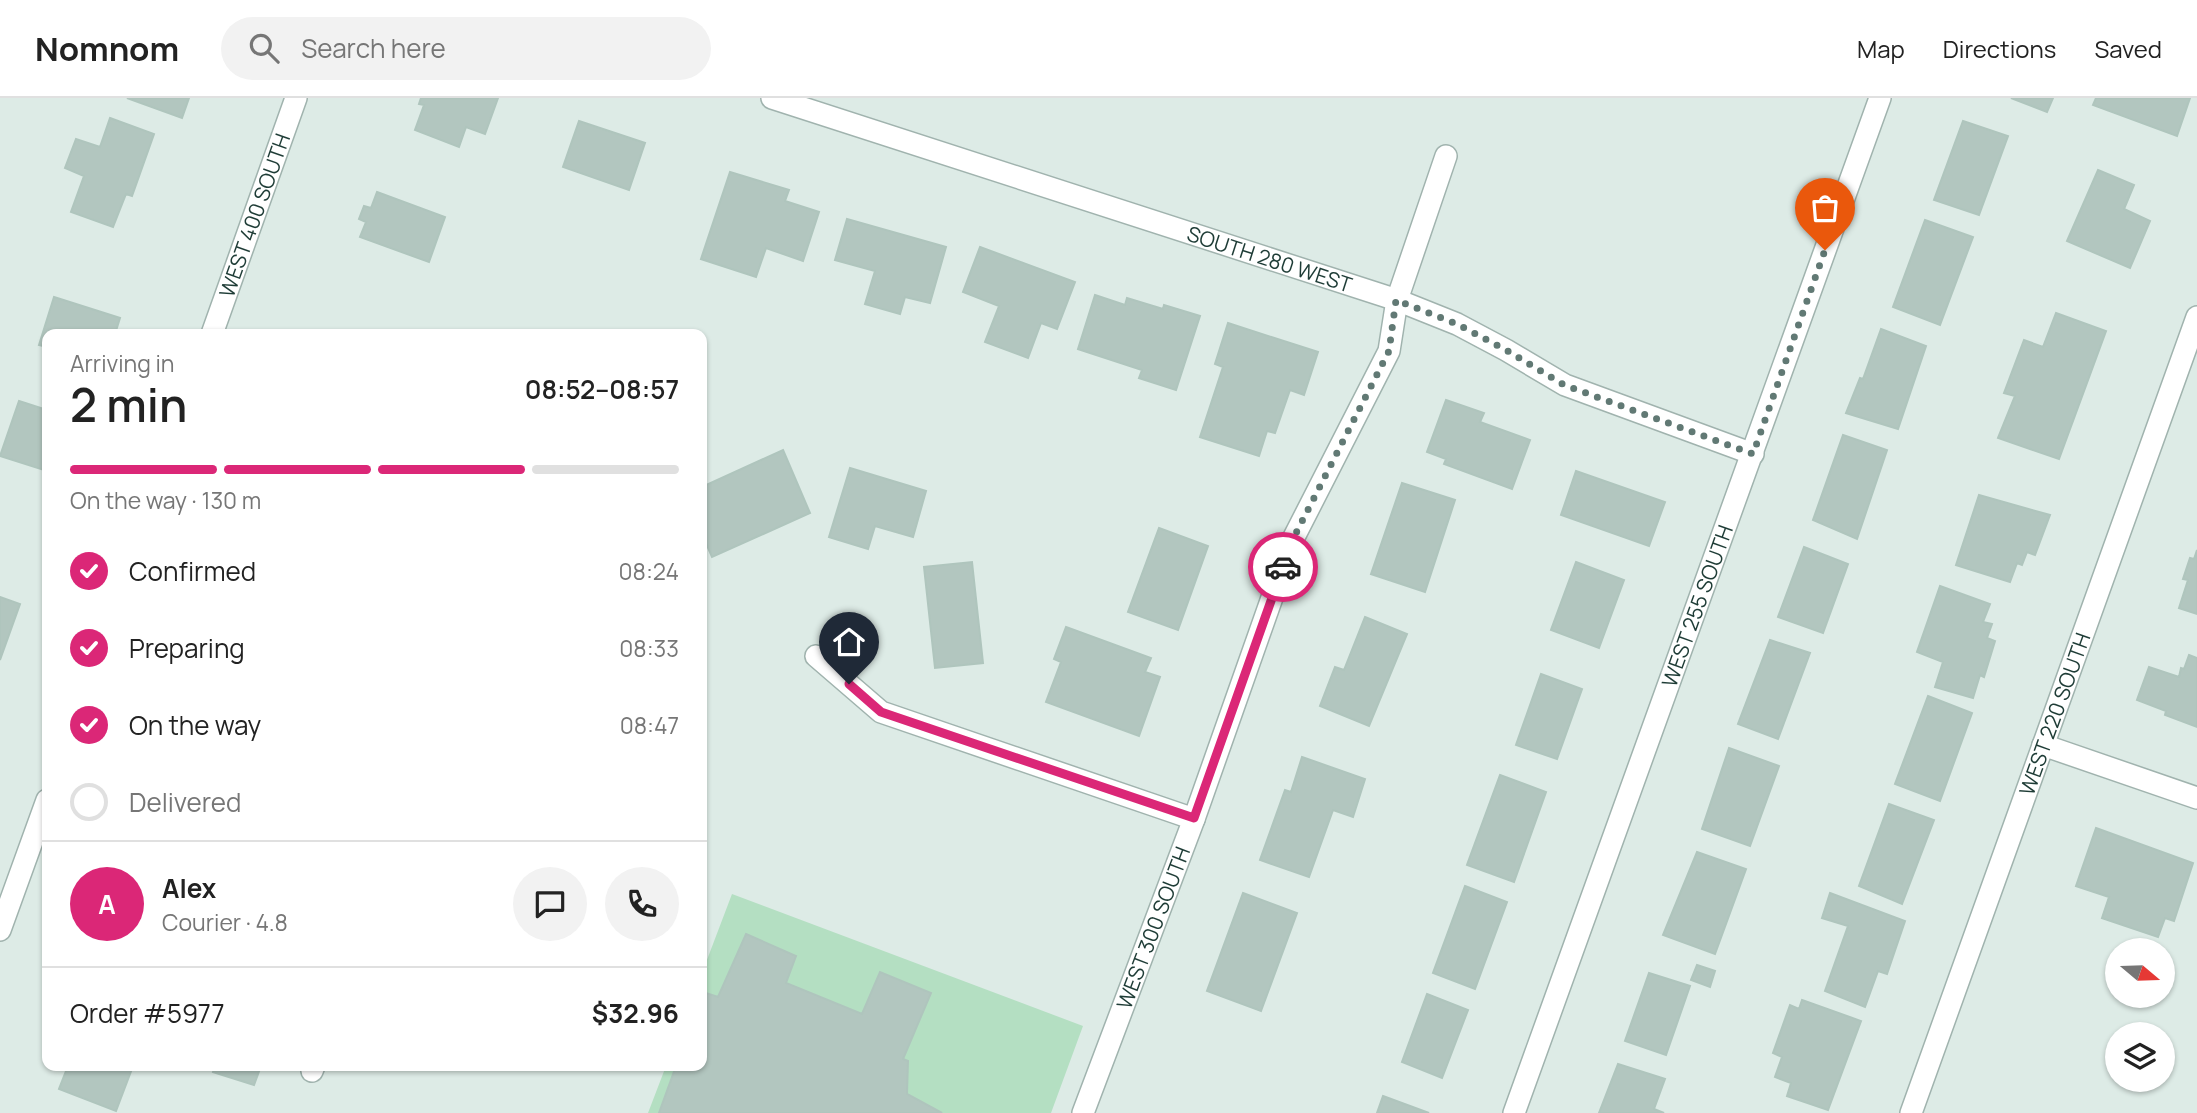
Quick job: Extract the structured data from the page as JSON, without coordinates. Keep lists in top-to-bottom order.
{
  "streets": {
    "street": [
      "WEST 400 SOUTH",
      "SOUTH 280 WEST",
      "WEST 255 SOUTH",
      "WEST 220 SOUTH",
      "WEST 300 SOUTH"
    ]
  },
  "crossings": [
    ["SOUTH 280 WEST", "WEST 255 SOUTH"],
    ["SOUTH 280 WEST", "WEST 300 SOUTH"]
  ],
  "north": "right",
  "page": {
    "header": "Nomnom",
    "search": "Search here",
    "nav": ["Map", "Directions", "Saved"],
    "heading": ["2 min", "Arriving in", "08:52–08:57"],
    "panel": [
      "Alex",
      "Courier · 4.8",
      "Order #5977",
      "$32.96"
    ],
    "bar": "On the way · 130 m",
    "list": [
      ["Confirmed", "08:24"],
      ["Preparing", "08:33"],
      ["On the way", "08:47"],
      "Delivered"
    ],
    "round": "A"
  }
}
